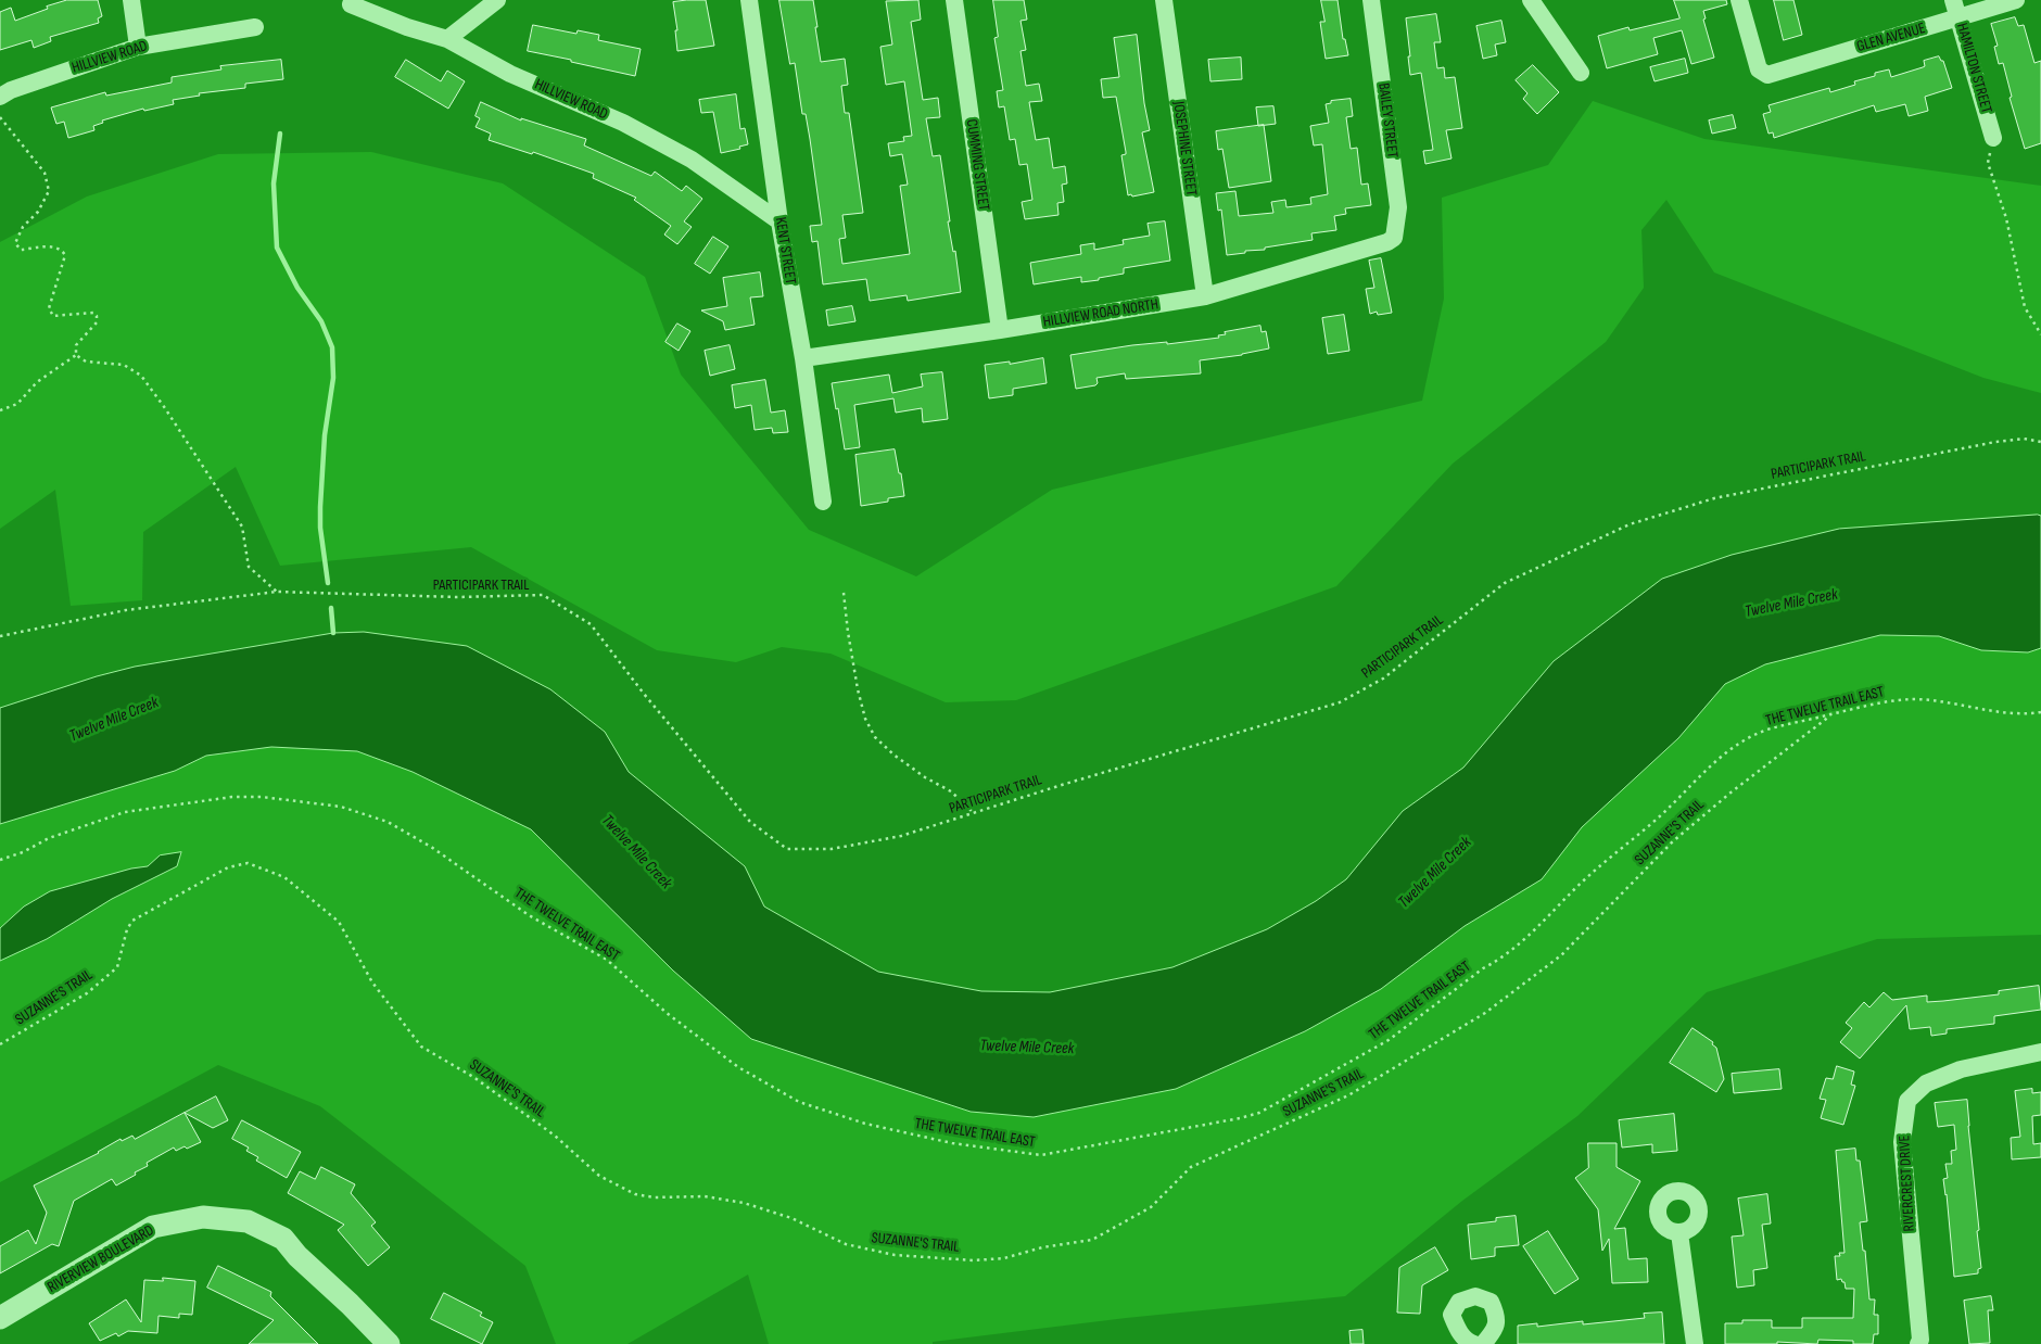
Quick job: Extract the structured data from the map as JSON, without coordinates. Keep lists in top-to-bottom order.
{
  "streets": {
    "street": [
      "GLEN AVENUE",
      "HILLVIEW ROAD",
      "HAMILTON STREET",
      "BAILEY STREET",
      "JOSEPHINE STREET",
      "CUMMING STREET",
      "KENT STREET",
      "HILLVIEW ROAD NORTH",
      "RIVERCREST DRIVE",
      "RIVERVIEW BOULEVARD"
    ],
    "path": ["PARTICIPARK TRAIL", "THE TWELVE TRAIL EAST", "SUZANNE'S TRAIL"]
  },
  "crossings": [
    ["GLEN AVENUE", "HAMILTON STREET"],
    ["HILLVIEW ROAD", "KENT STREET"],
    ["BAILEY STREET", "HILLVIEW ROAD NORTH"],
    ["JOSEPHINE STREET", "HILLVIEW ROAD NORTH"],
    ["CUMMING STREET", "HILLVIEW ROAD NORTH"],
    ["KENT STREET", "HILLVIEW ROAD NORTH"],
    ["THE TWELVE TRAIL EAST", "SUZANNE'S TRAIL"]
  ],
  "water": ["Twelve Mile Creek"]
}
